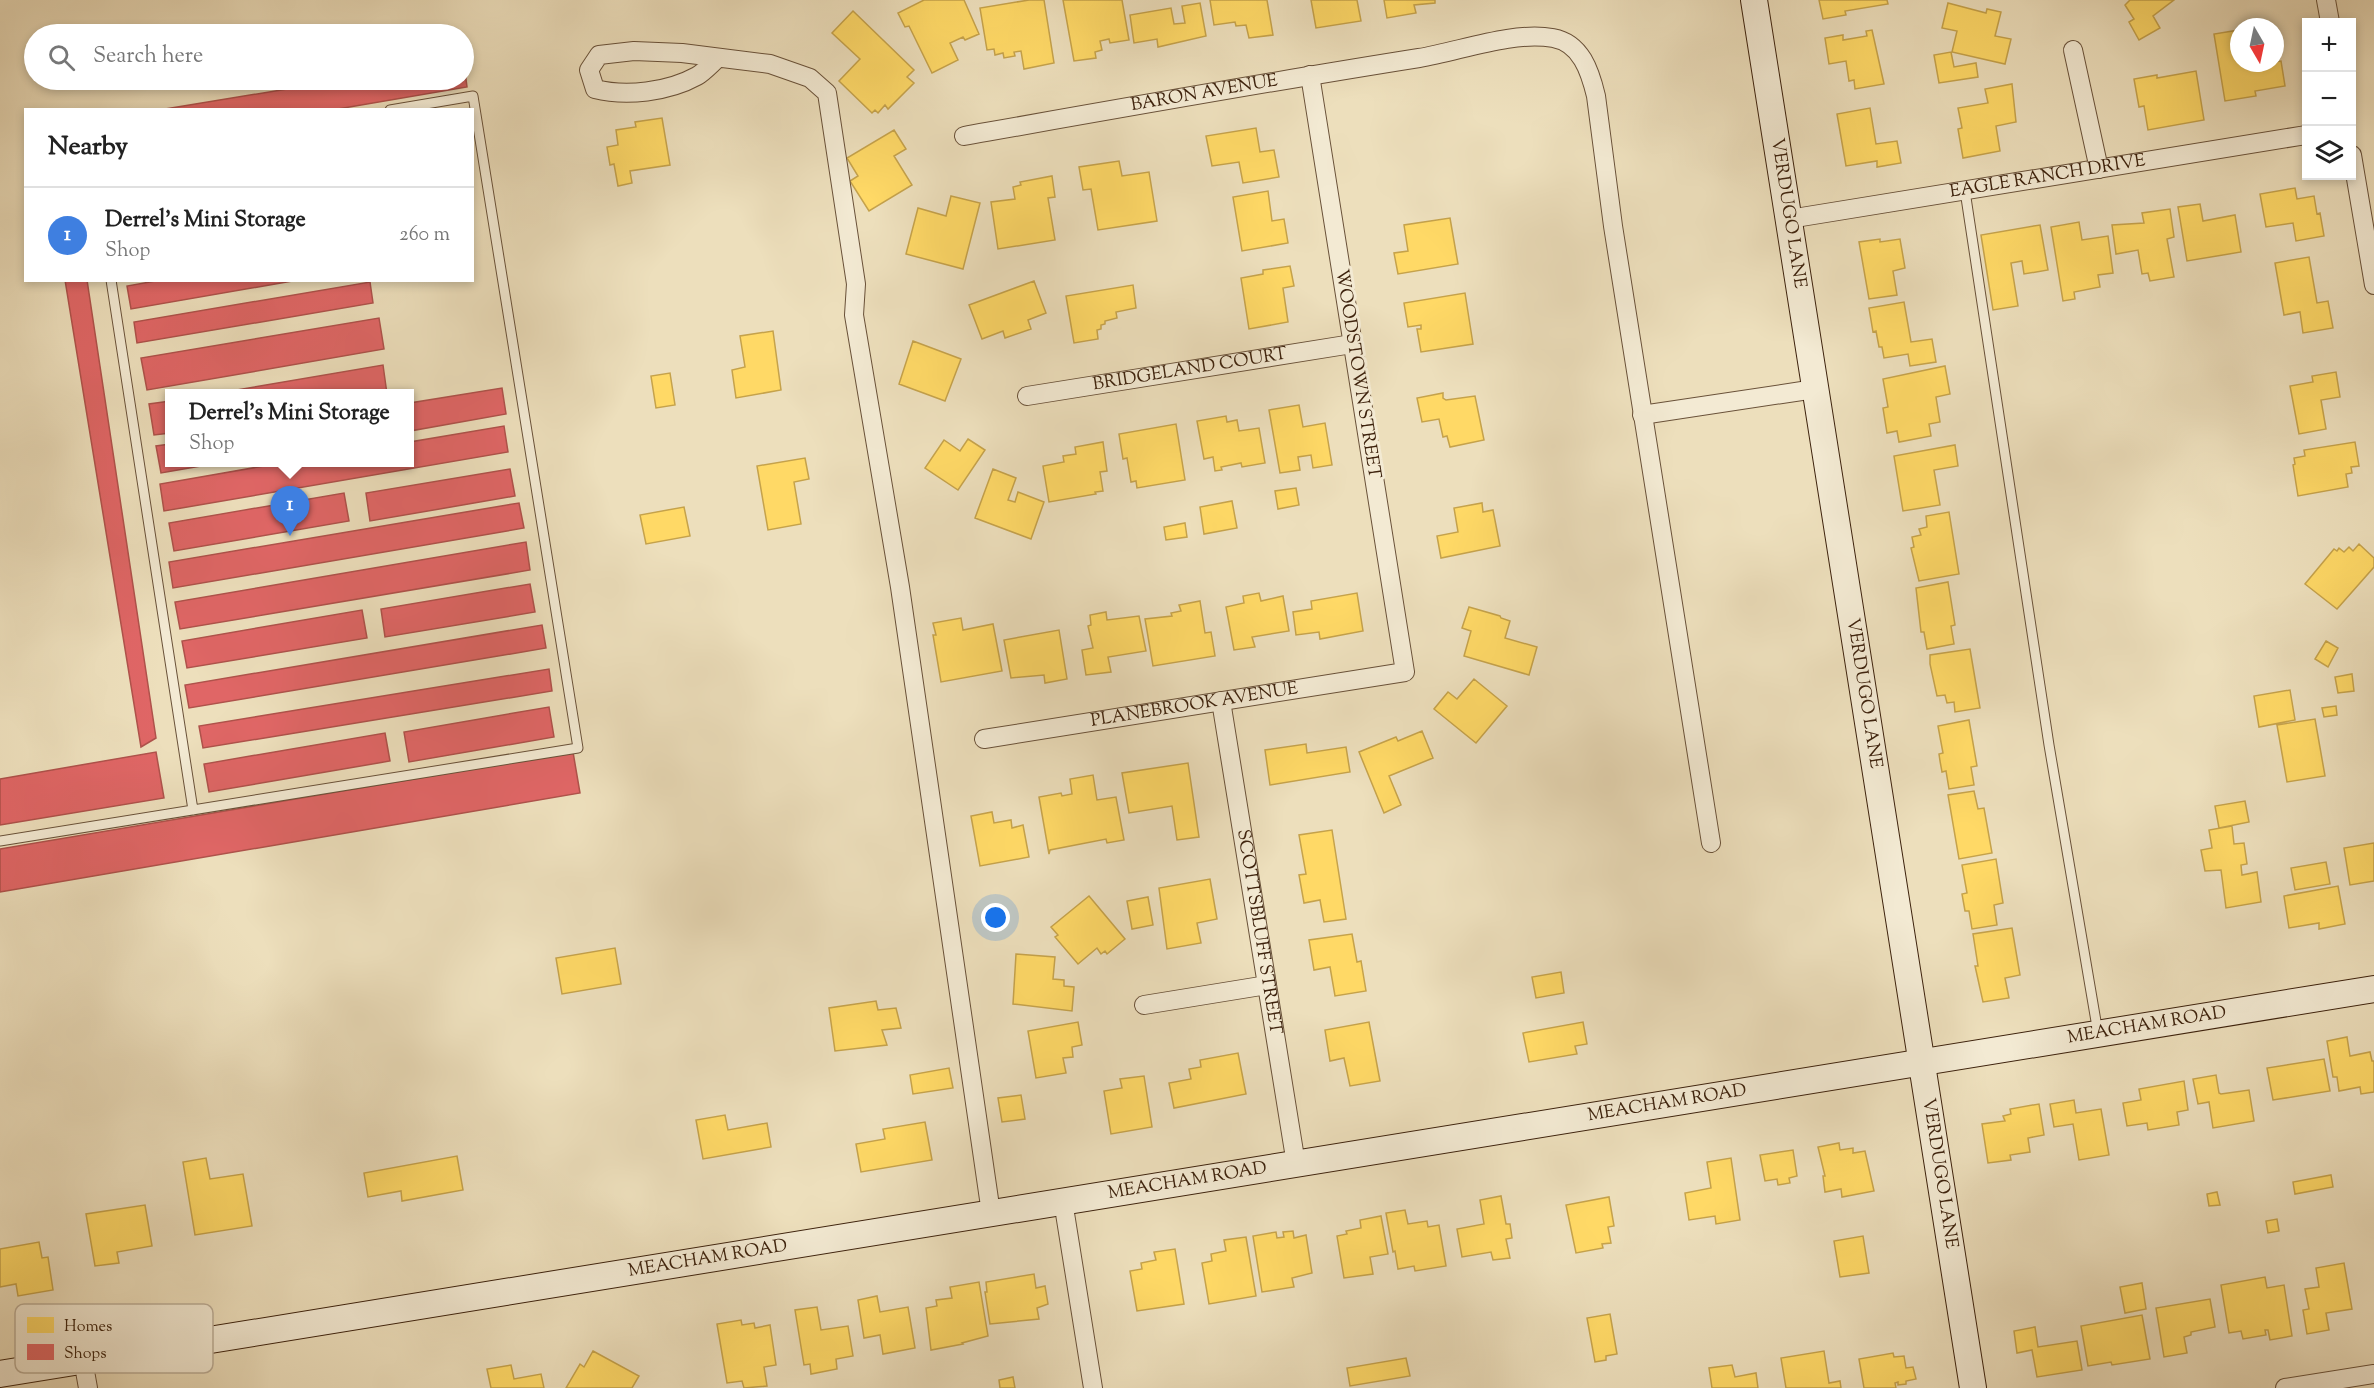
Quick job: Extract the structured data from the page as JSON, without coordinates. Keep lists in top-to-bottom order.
{
  "streets": {
    "street": [
      "BARON AVENUE",
      "EAGLE RANCH DRIVE",
      "VERDUGO LANE",
      "BRIDGELAND COURT",
      "WOODSTOWN STREET",
      "PLANEBROOK AVENUE",
      "SCOTTSBLUFF STREET",
      "MEACHAM ROAD"
    ]
  },
  "crossings": [
    ["BARON AVENUE", "WOODSTOWN STREET"],
    ["EAGLE RANCH DRIVE", "VERDUGO LANE"],
    ["VERDUGO LANE", "MEACHAM ROAD"],
    ["BRIDGELAND COURT", "WOODSTOWN STREET"],
    ["WOODSTOWN STREET", "PLANEBROOK AVENUE"],
    ["PLANEBROOK AVENUE", "SCOTTSBLUFF STREET"],
    ["SCOTTSBLUFF STREET", "MEACHAM ROAD"]
  ],
  "legend": ["Homes", "Shops"],
  "north": "bottom",
  "page": {
    "map_buttons": ["+", "−"],
    "search": "Search here",
    "heading": "Nearby",
    "list": [
      {
        "mark": "1",
        "name": "Derrel's Mini Storage",
        "note": "Shop",
        "value": "260 m"
      }
    ],
    "popup": ["Derrel's Mini Storage", "Shop"],
    "pins": "1"
  }
}
